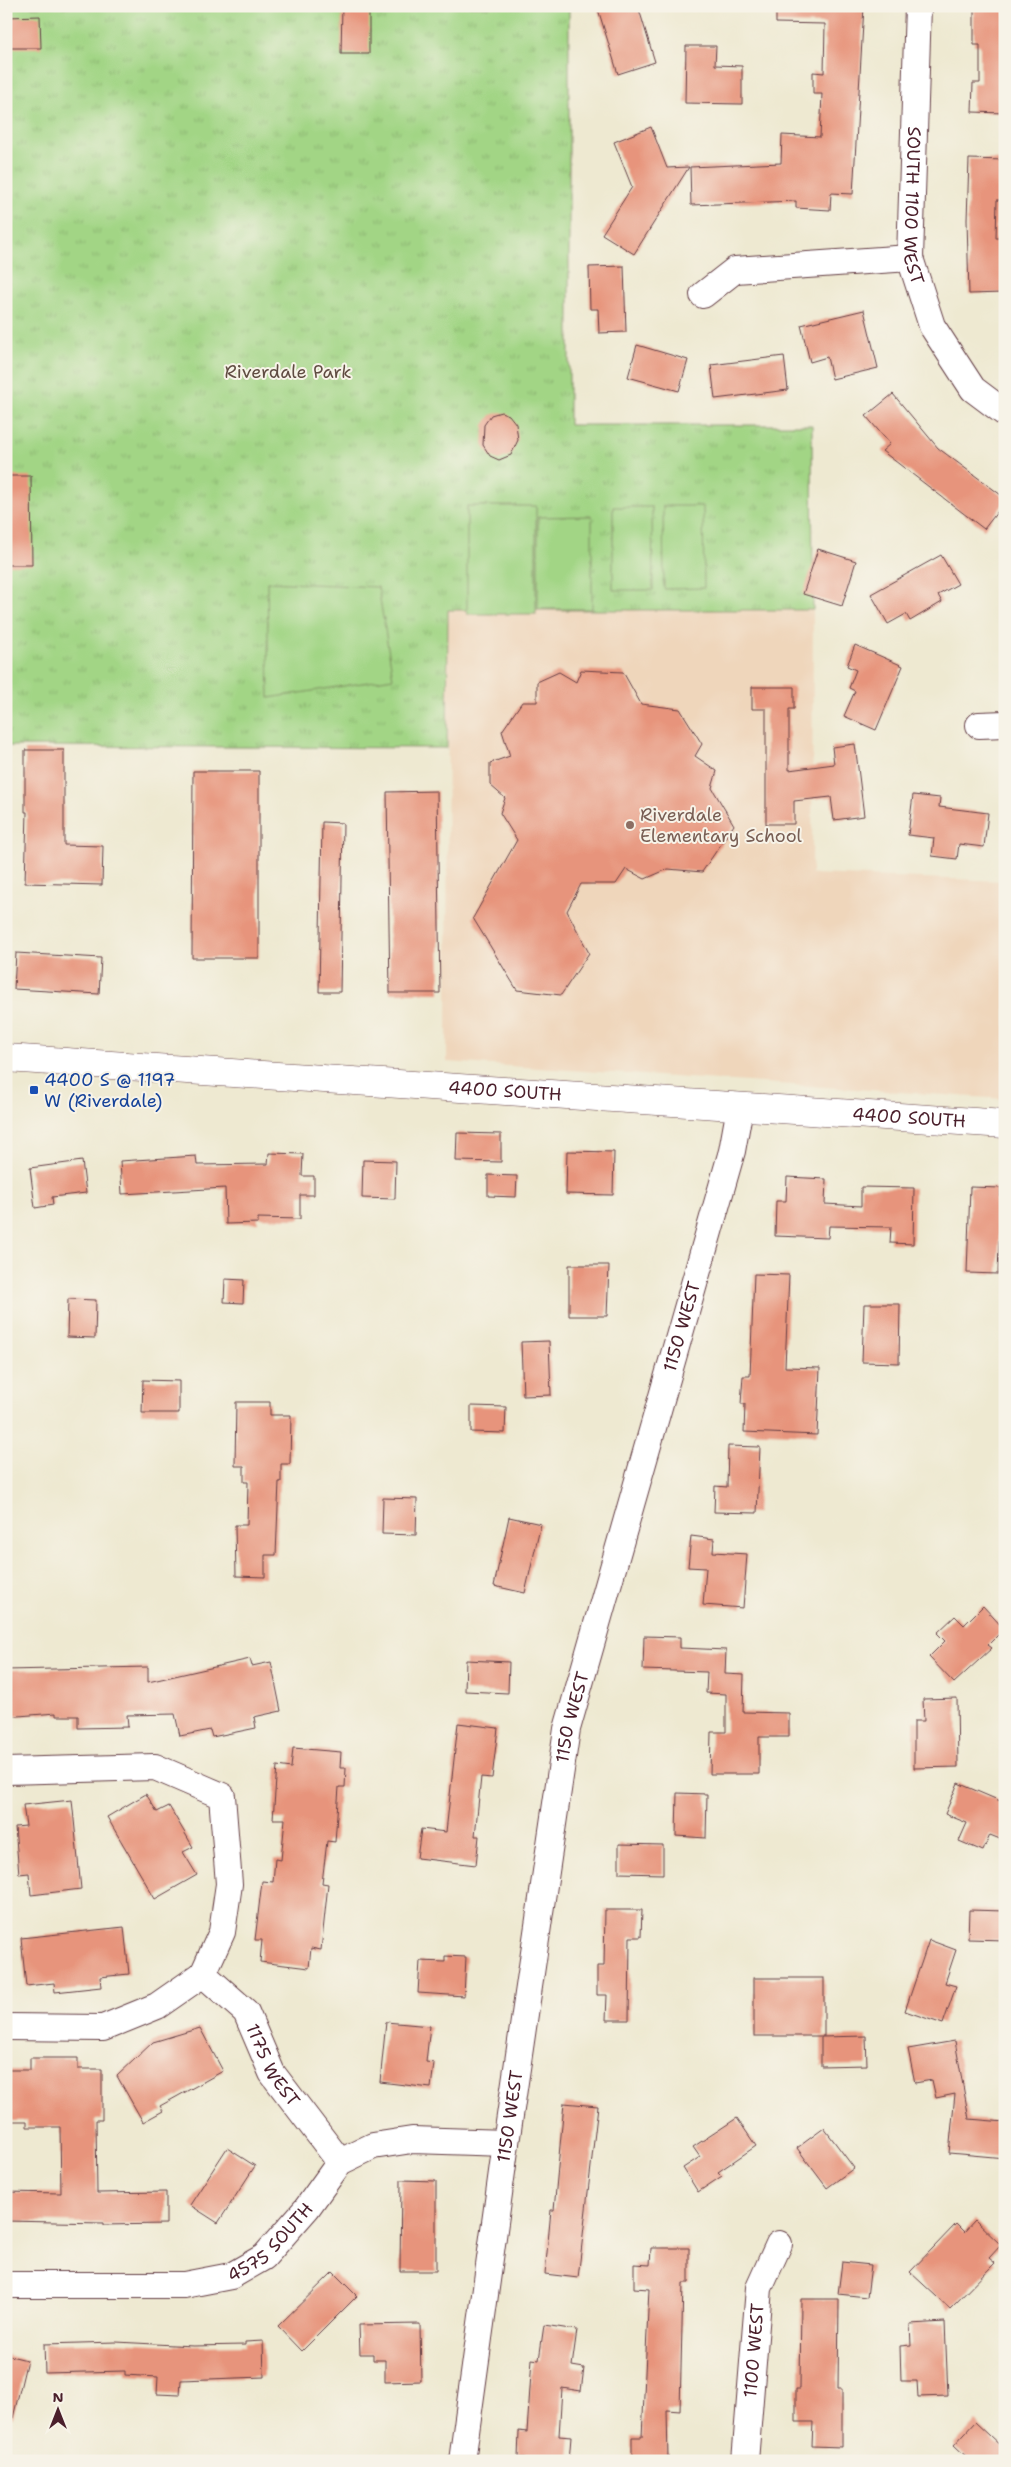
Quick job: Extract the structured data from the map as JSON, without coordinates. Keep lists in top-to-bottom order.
{
  "streets": {
    "street": [
      "SOUTH 1100 WEST",
      "4400 SOUTH",
      "1150 WEST",
      "1175 WEST",
      "4575 SOUTH",
      "1100 WEST"
    ]
  },
  "crossings": [
    ["4400 SOUTH", "1150 WEST"],
    ["1150 WEST", "4575 SOUTH"],
    ["1175 WEST", "4575 SOUTH"]
  ],
  "parks": ["Riverdale Park"],
  "places": {
    "other": ["Riverdale Elementary School"],
    "transit": ["4400 S @ 1197 W (Riverdale)"]
  },
  "north": "top"
}
